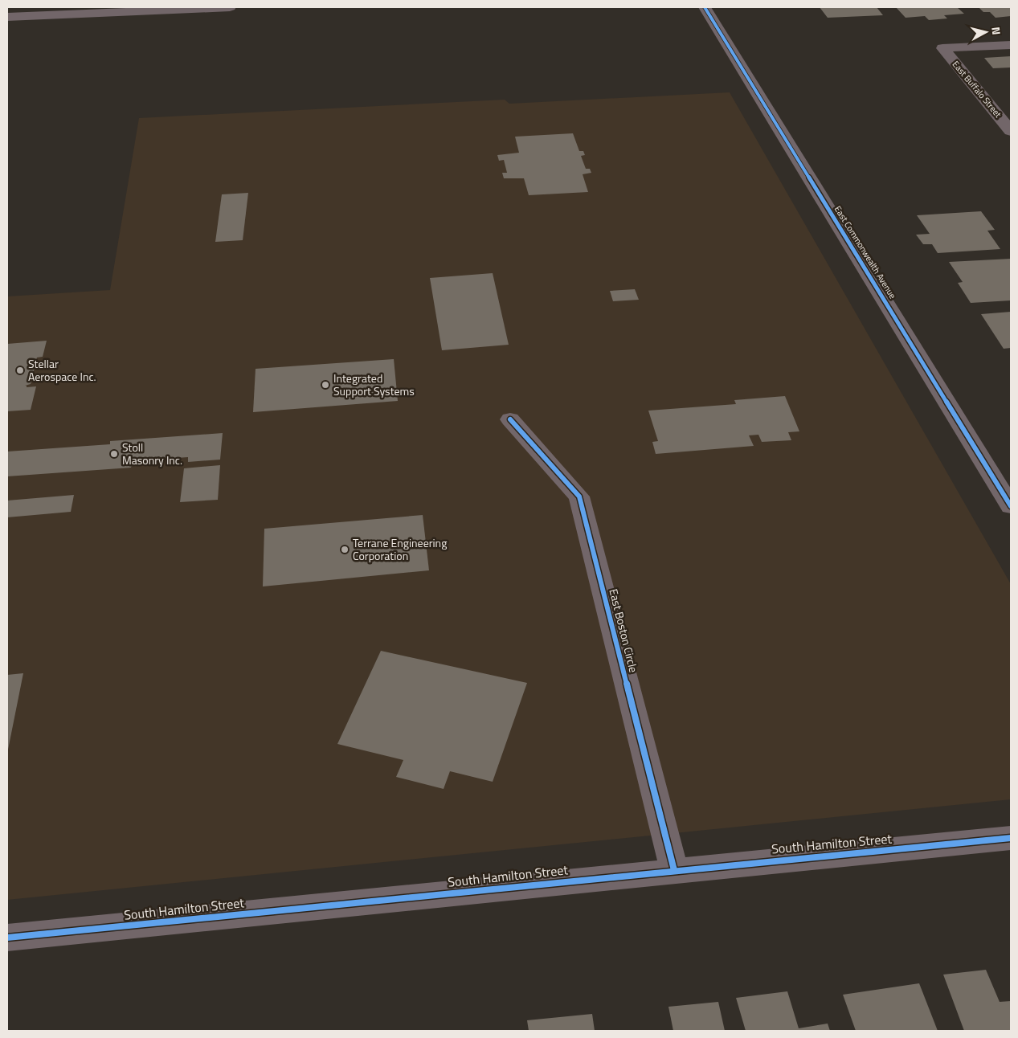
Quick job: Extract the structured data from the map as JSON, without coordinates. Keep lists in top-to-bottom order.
{
  "streets": {
    "street": [
      "East Buffalo Street",
      "East Commonwealth Avenue",
      "East Boston Circle",
      "South Hamilton Street"
    ]
  },
  "crossings": [
    ["East Boston Circle", "South Hamilton Street"]
  ],
  "places": [
    "Stellar Aerospace Inc.",
    "Integrated Support Systems",
    "Stoll Masonry Inc.",
    "Terrane Engineering Corporation"
  ],
  "north": "right"
}
